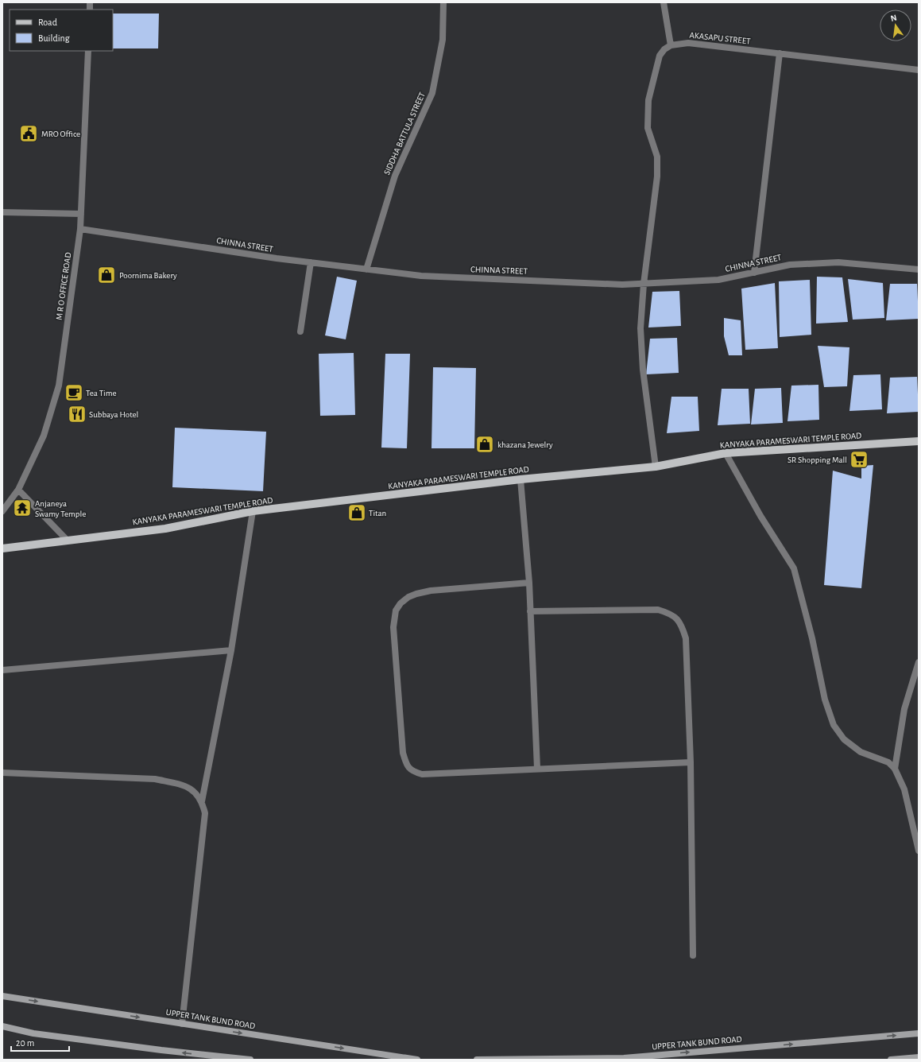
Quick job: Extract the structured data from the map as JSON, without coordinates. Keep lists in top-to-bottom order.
{
  "streets": {
    "main road": ["KANYAKA PARAMESWARI TEMPLE ROAD"],
    "street": [
      "AKASAPU STREET",
      "SIDDHA BATTULA STREET",
      "CHINNA STREET",
      "M R O OFFICE ROAD",
      "UPPER TANK BUND ROAD"
    ]
  },
  "crossings": [
    ["SIDDHA BATTULA STREET", "CHINNA STREET"],
    ["CHINNA STREET", "M R O OFFICE ROAD"]
  ],
  "places": {
    "public building": ["MRO Office"],
    "shop": ["Poornima Bakery", "khazana Jewelry", "Titan"],
    "cafe": ["Tea Time"],
    "restaurant": ["Subbaya Hotel"],
    "supermarket": ["SR Shopping Mall"],
    "temple": ["Anjaneya Swamy Temple"]
  },
  "legend": ["Road", "Building"],
  "scale_bar": "20 m",
  "north": "top"
}
